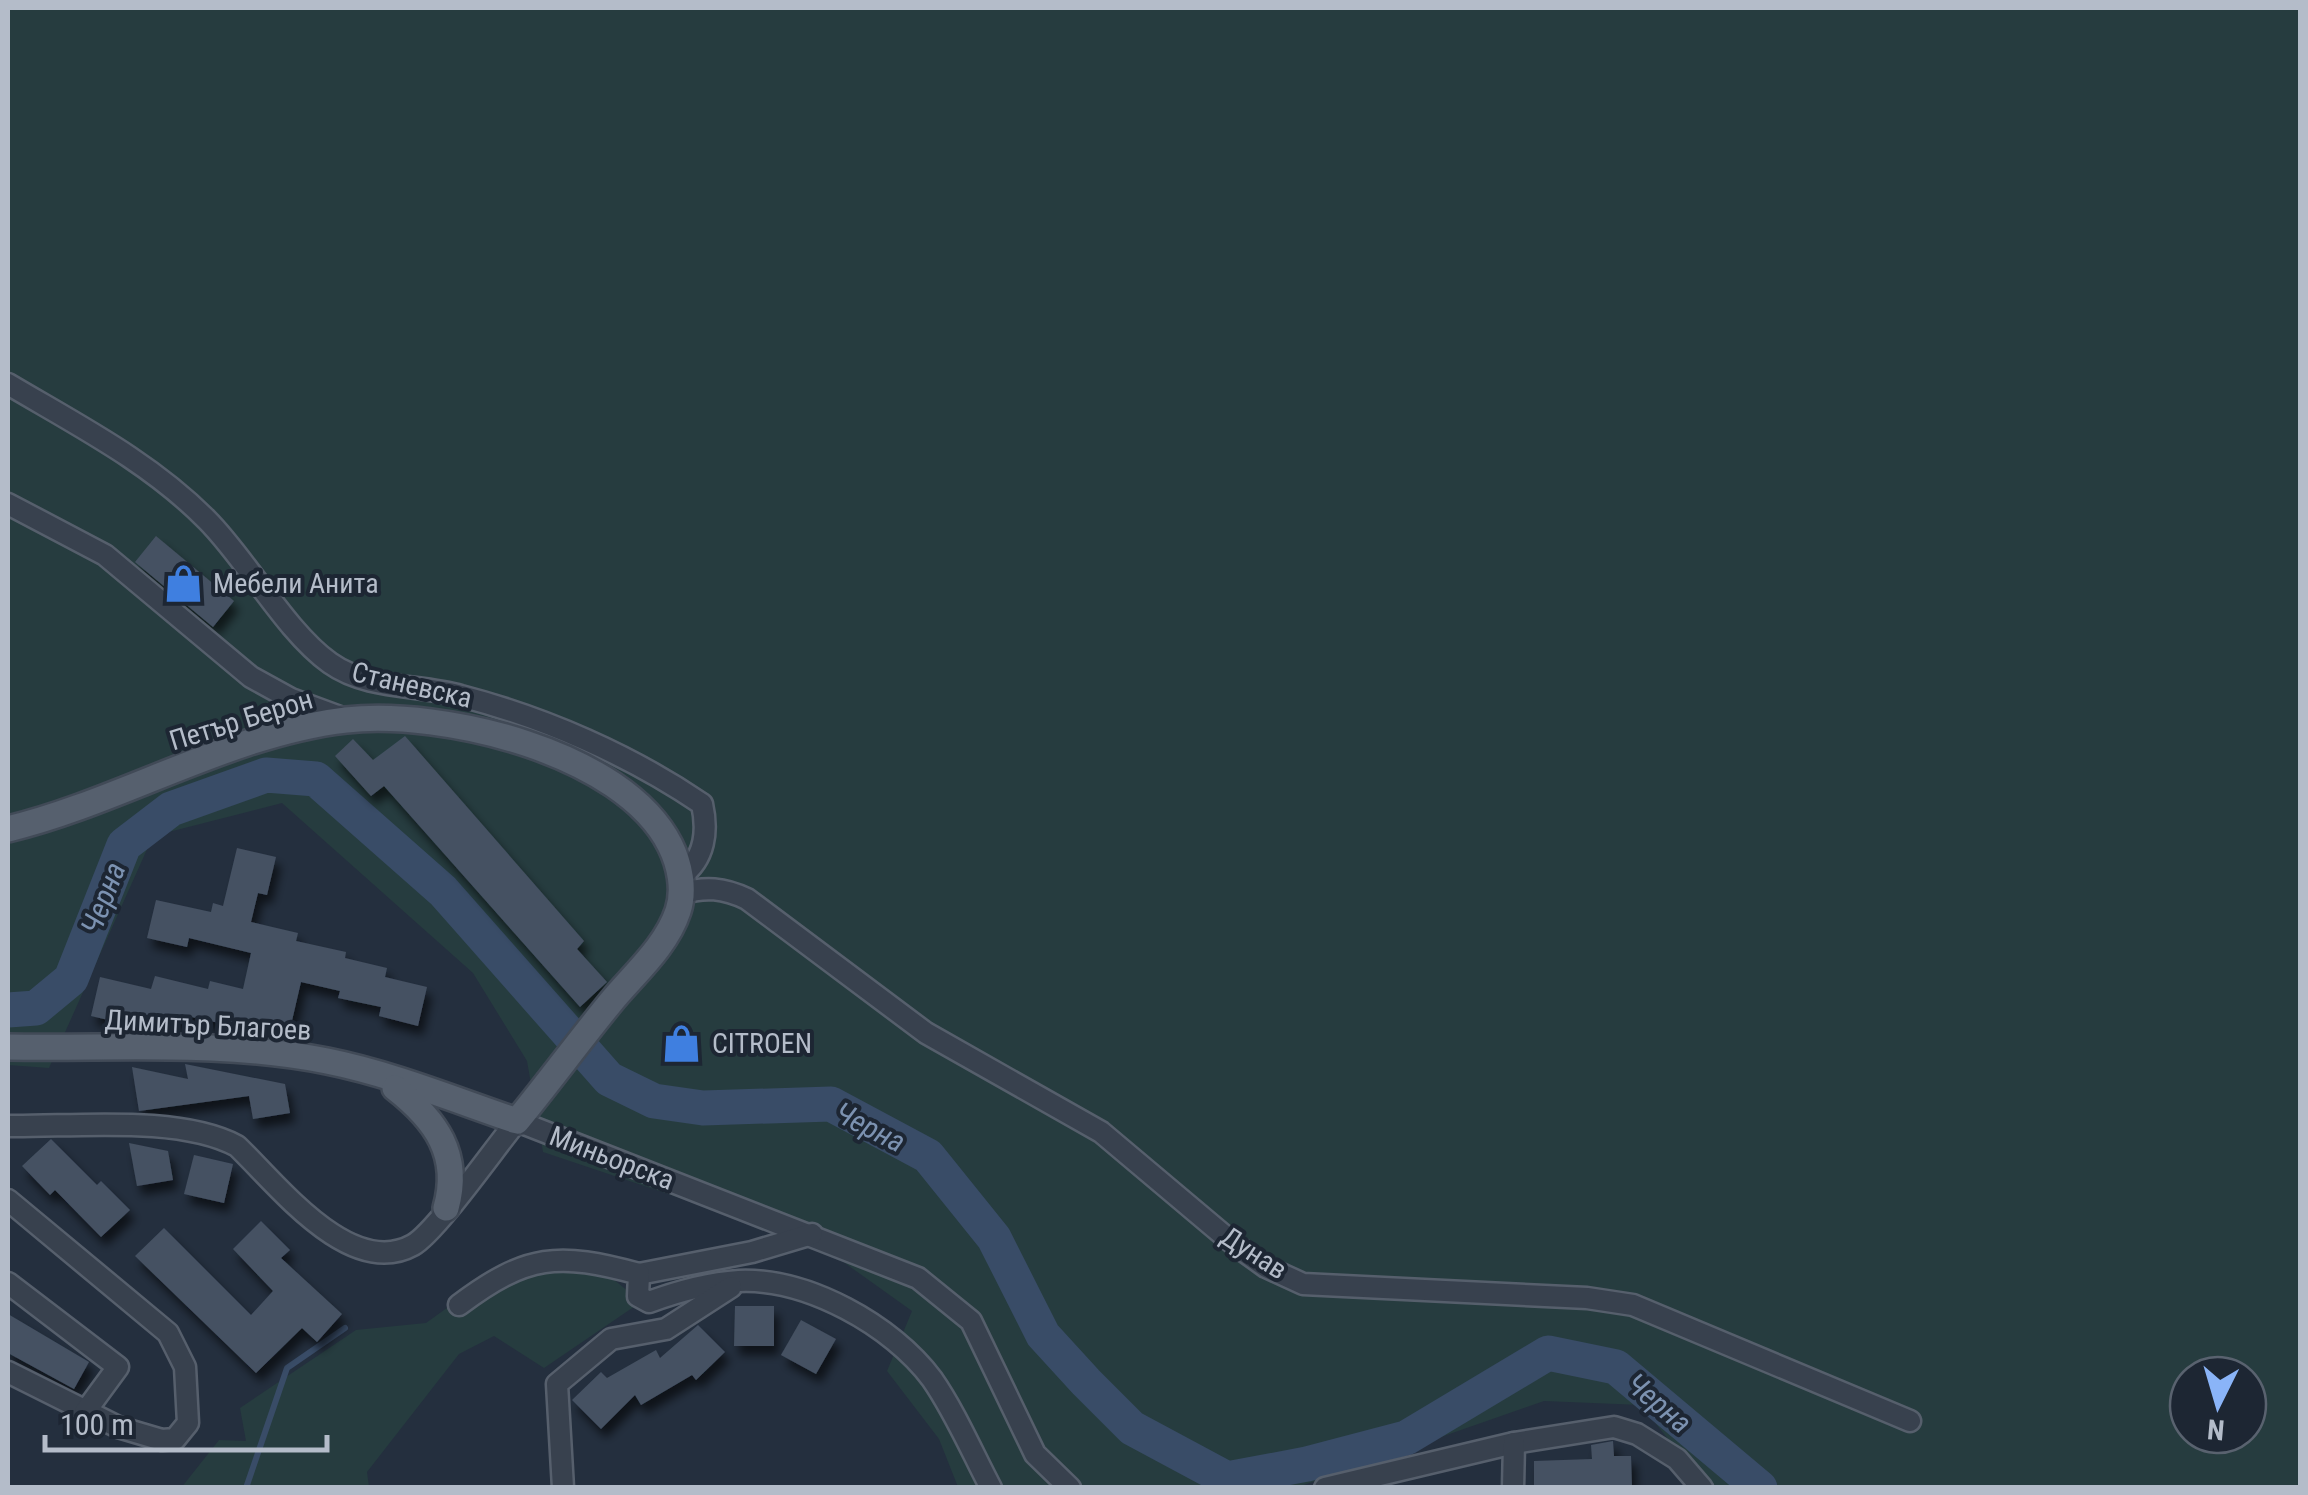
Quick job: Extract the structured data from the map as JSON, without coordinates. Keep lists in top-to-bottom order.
{
  "streets": {
    "main road": ["Петър Берон", "Димитър Благоев"],
    "street": ["Станевска", "Миньорска", "Дунав"]
  },
  "crossings": [
    ["Станевска", "Петър Берон"],
    ["Станевска", "Дунав"],
    ["Петър Берон", "Дунав"],
    ["Димитър Благоев", "Миньорска"]
  ],
  "water": ["Черна"],
  "places": {
    "shop": ["Мебели Анита", "CITROEN"]
  },
  "scale_bar": "100 m",
  "north": "bottom"
}
